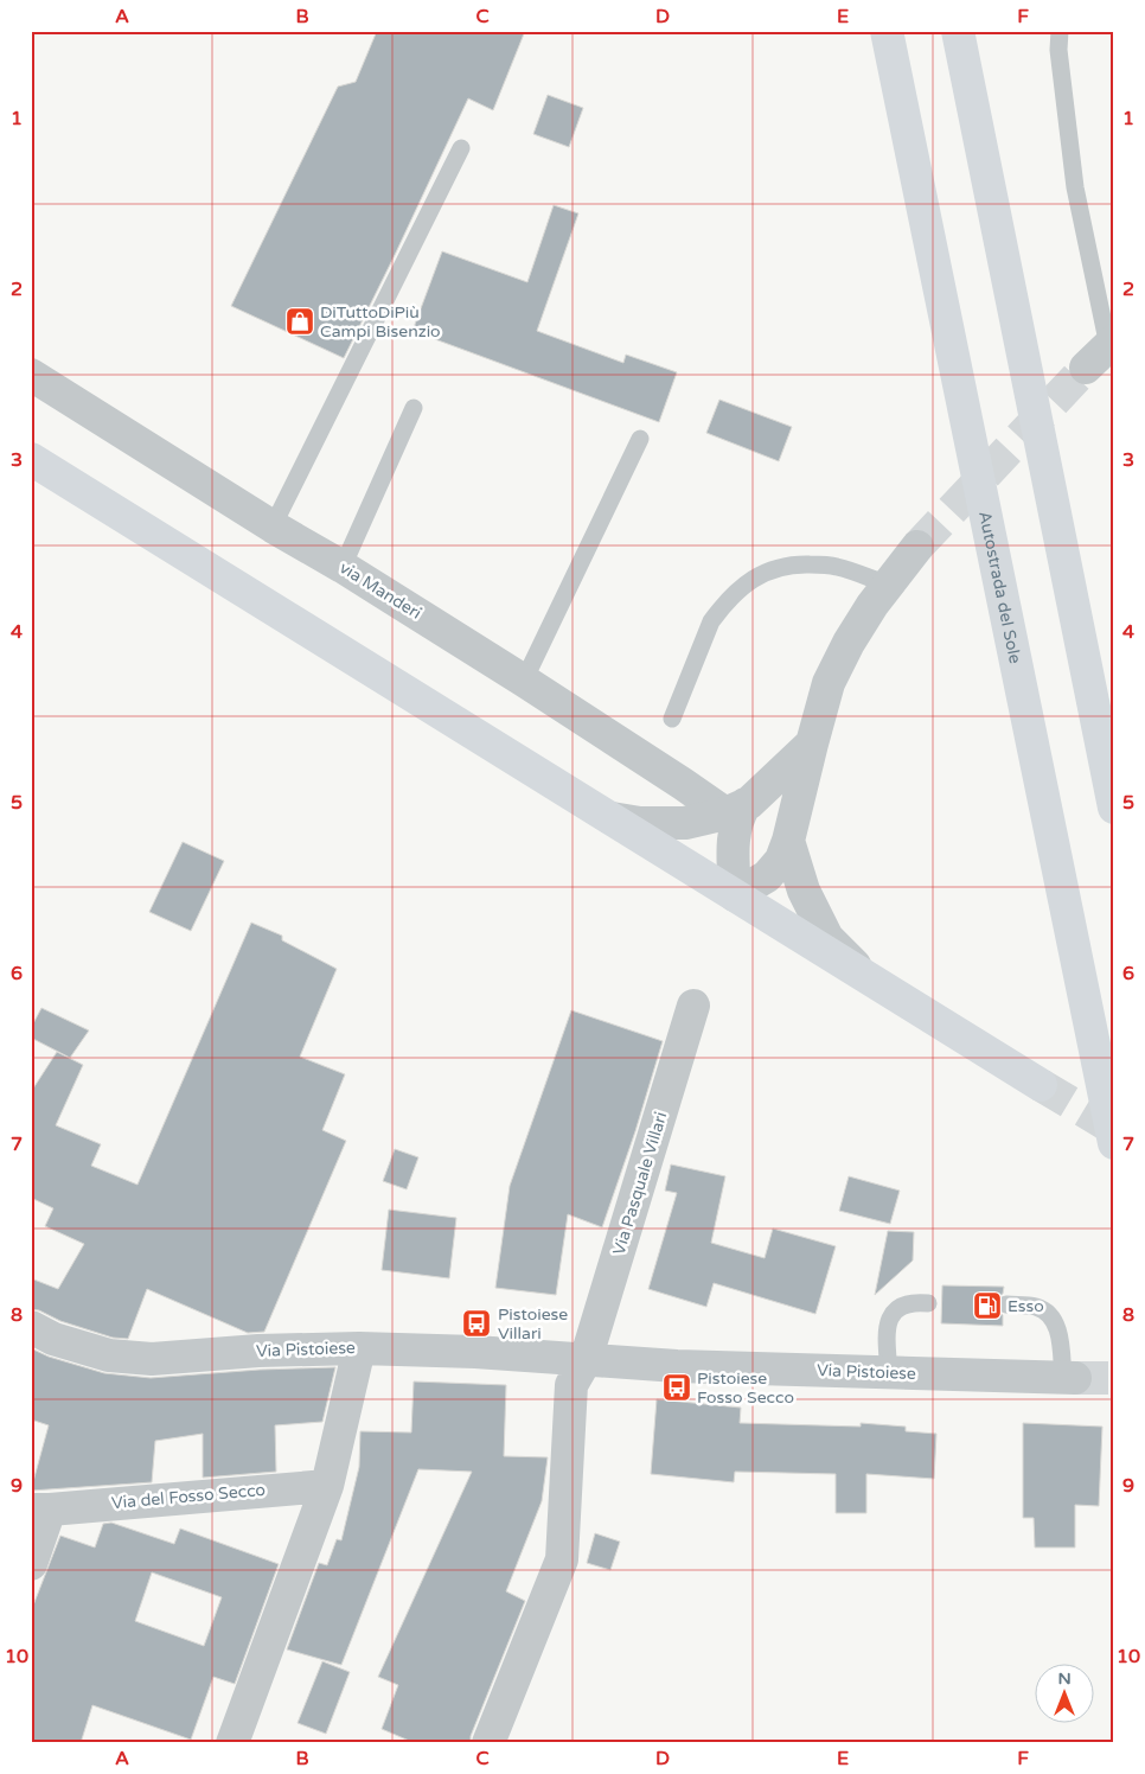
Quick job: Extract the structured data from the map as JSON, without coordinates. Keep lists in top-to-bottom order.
{
  "streets": {
    "main road": ["Autostrada del Sole"],
    "street": [
      "via Manderi",
      "Via Pasquale Villari",
      "Via Pistoiese",
      "Via del Fosso Secco"
    ]
  },
  "crossings": [
    ["Via Pasquale Villari", "Via Pistoiese"]
  ],
  "places": {
    "shop": ["DiTuttoDiPiù Campi Bisenzio"],
    "fuel station": ["Esso"],
    "bus stop": ["Pistoiese Villari", "Pistoiese Fosso Secco"]
  },
  "north": "top",
  "grid": {
    "columns": [
      "A",
      "B",
      "C",
      "D",
      "E",
      "F"
    ],
    "rows": [
      "1",
      "2",
      "3",
      "4",
      "5",
      "6",
      "7",
      "8",
      "9",
      "10"
    ]
  }
}
